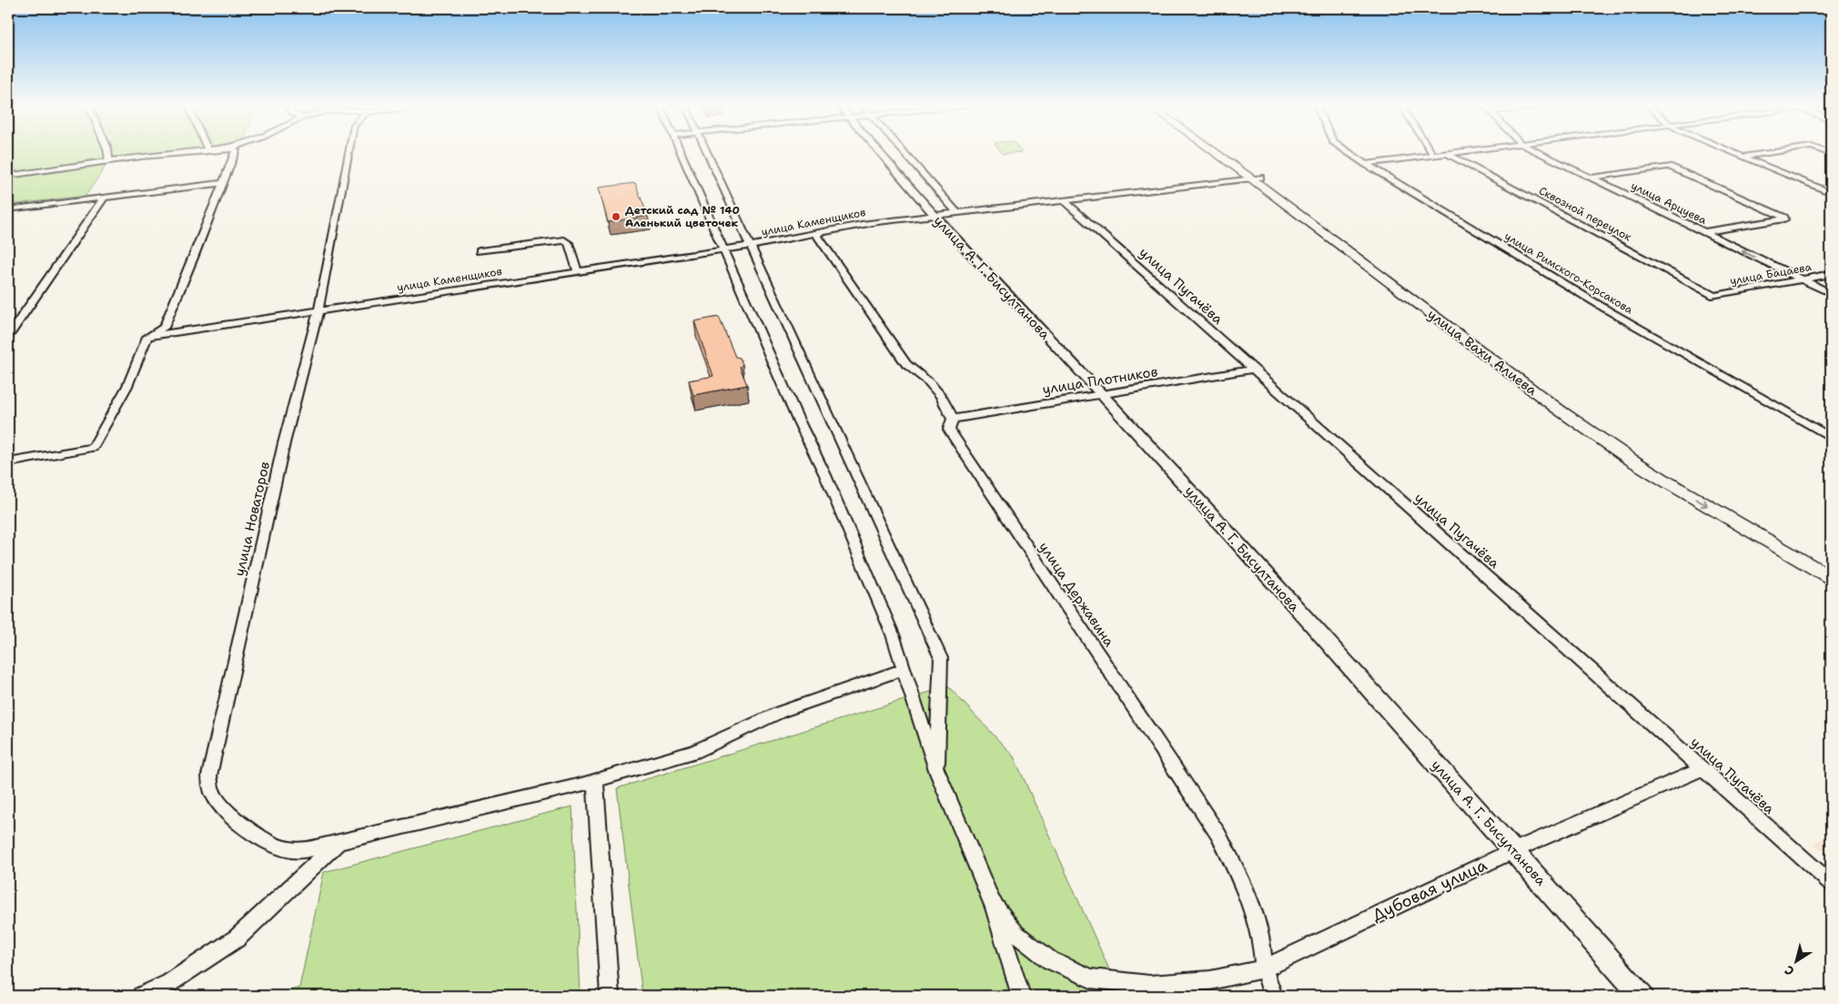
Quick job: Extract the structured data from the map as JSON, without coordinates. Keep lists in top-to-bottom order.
{
  "streets": {
    "main road": ["улица Вахи Алиева"],
    "street": [
      "улица Арцуева",
      "Сквозной переулок",
      "улица Каменщиков",
      "улица Римского-Корсакова",
      "улица Бацаева",
      "улица А. Г. Бисултанова",
      "улица Пугачёва",
      "улица Плотников",
      "улица Новаторов",
      "улица Державина",
      "Дубовая улица"
    ]
  },
  "crossings": [
    ["улица Арцуева", "улица Бацаева"],
    ["Сквозной переулок", "улица Бацаева"],
    ["улица Каменщиков", "улица А. Г. Бисултанова"],
    ["улица Каменщиков", "улица Пугачёва"],
    ["улица Каменщиков", "улица Вахи Алиева"],
    ["улица Каменщиков", "улица Новаторов"],
    ["улица Каменщиков", "улица Державина"],
    ["улица А. Г. Бисултанова", "улица Плотников"],
    ["улица А. Г. Бисултанова", "Дубовая улица"],
    ["улица Пугачёва", "улица Плотников"],
    ["улица Пугачёва", "Дубовая улица"],
    ["улица Плотников", "улица Державина"],
    ["улица Державина", "Дубовая улица"]
  ],
  "places": ["Детский сад № 140 Аленький цветочек"],
  "north": "bottom left"
}
